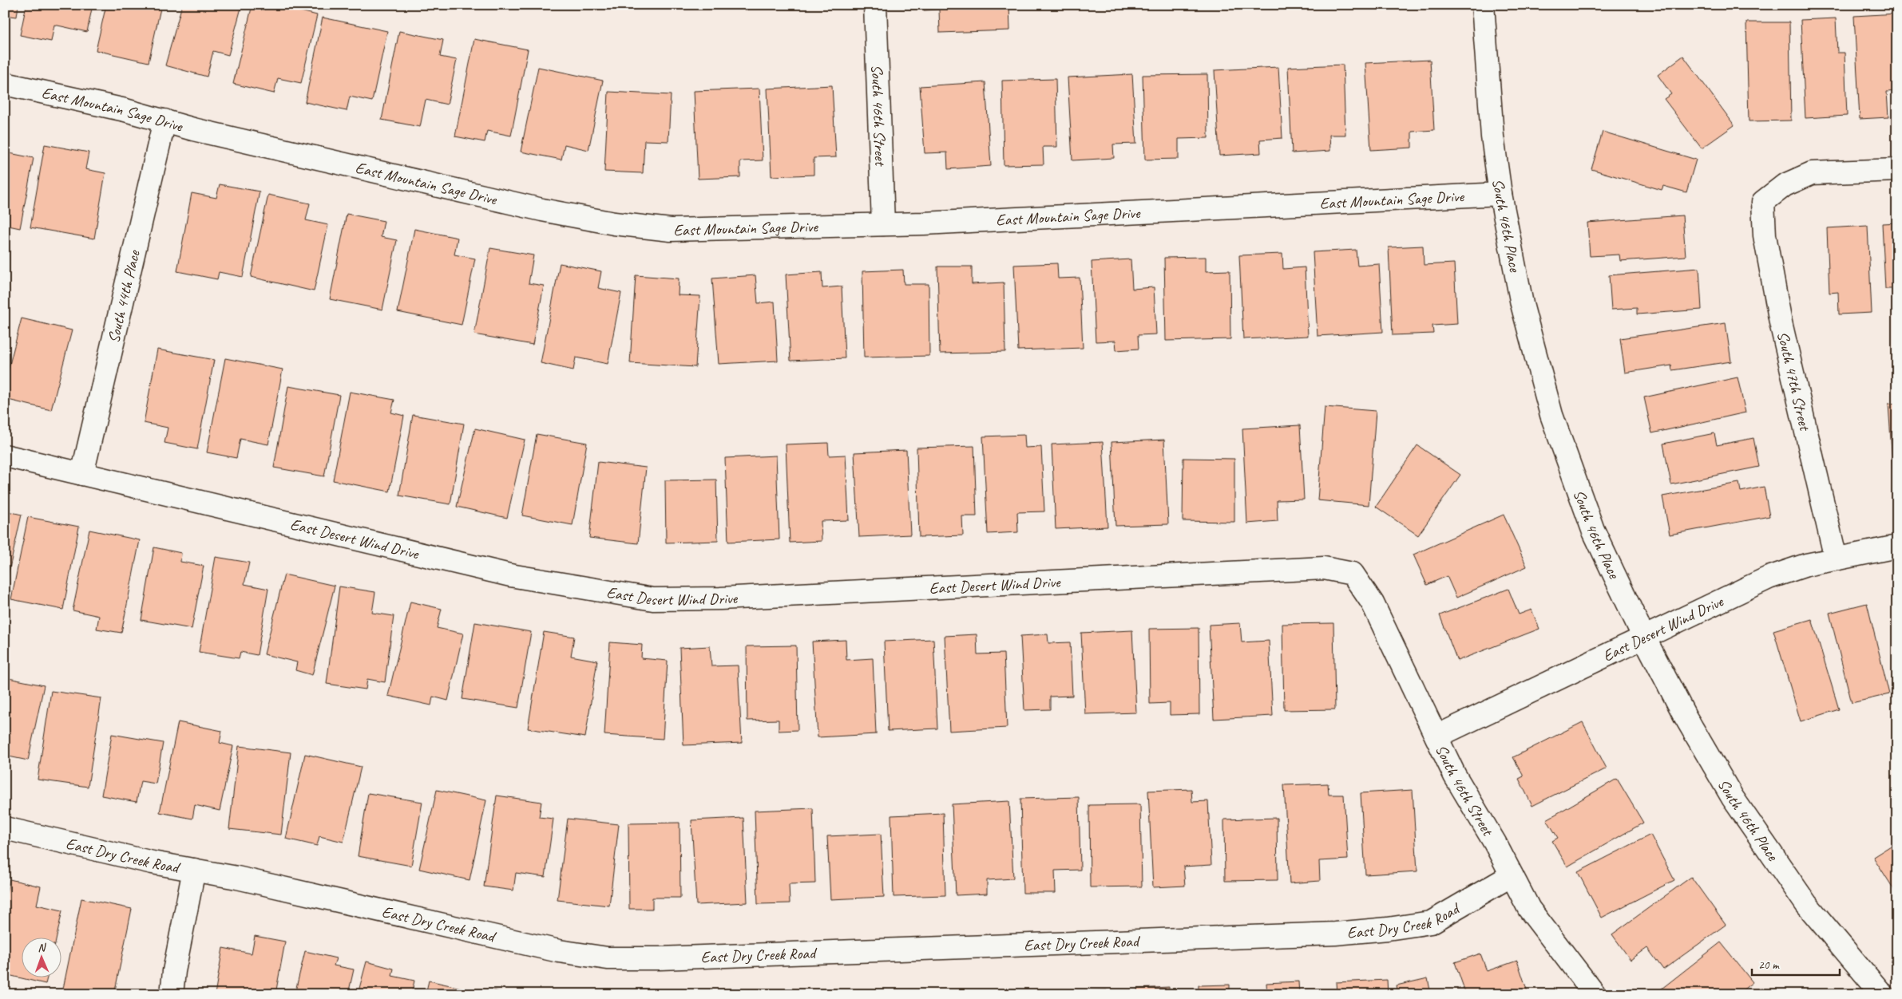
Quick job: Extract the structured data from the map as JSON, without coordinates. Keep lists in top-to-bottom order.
{
  "streets": {
    "street": [
      "East Mountain Sage Drive",
      "South 46th Street",
      "South 46th Place",
      "South 44th Place",
      "South 47th Street",
      "East Desert Wind Drive",
      "East Dry Creek Road"
    ]
  },
  "crossings": [
    ["East Mountain Sage Drive", "South 46th Street"],
    ["East Mountain Sage Drive", "South 46th Place"],
    ["East Mountain Sage Drive", "South 44th Place"],
    ["South 46th Street", "East Desert Wind Drive"],
    ["South 46th Street", "East Dry Creek Road"],
    ["South 46th Place", "East Desert Wind Drive"],
    ["South 44th Place", "East Desert Wind Drive"],
    ["South 47th Street", "East Desert Wind Drive"]
  ],
  "scale_bar": "20 m",
  "north": "top"
}
